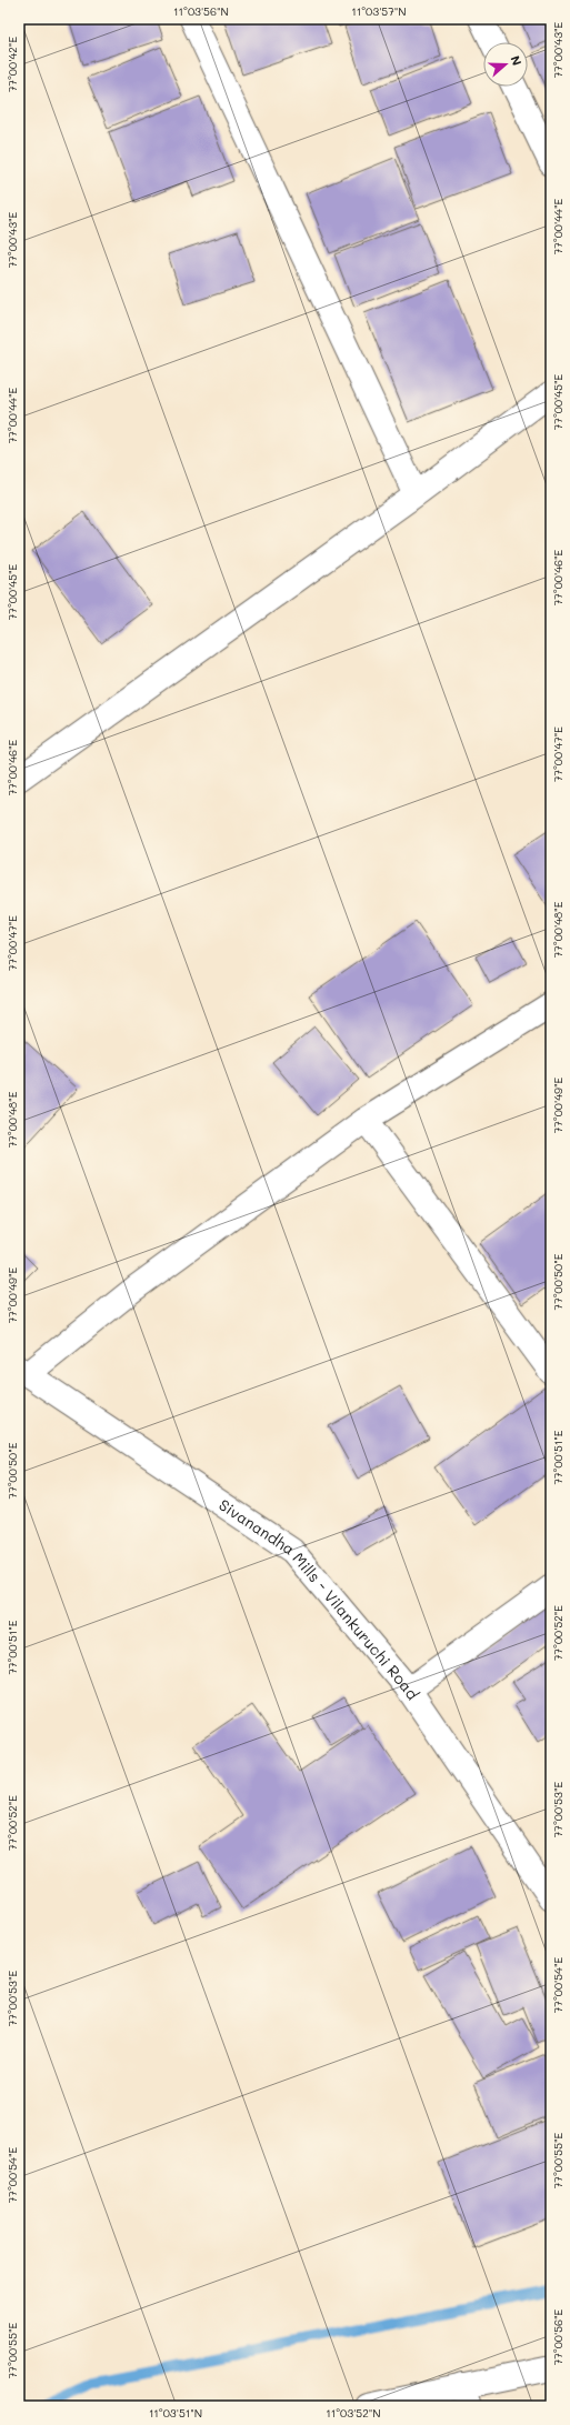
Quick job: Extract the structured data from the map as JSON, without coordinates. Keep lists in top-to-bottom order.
{
  "streets": {
    "street": ["Sivanandha Mills - Vilankuruchi Road"]
  },
  "north": "right",
  "coordinates": [
    "11°03'56\"N",
    "11°03'57\"N",
    "77°00'43\"E",
    "77°00'42\"E",
    "77°00'44\"E",
    "77°00'45\"E",
    "77°00'46\"E",
    "77°00'47\"E",
    "77°00'48\"E",
    "77°00'49\"E",
    "77°00'50\"E",
    "77°00'51\"E",
    "77°00'52\"E",
    "77°00'53\"E",
    "77°00'54\"E",
    "77°00'55\"E",
    "77°00'56\"E",
    "11°03'51\"N",
    "11°03'52\"N"
  ]
}
